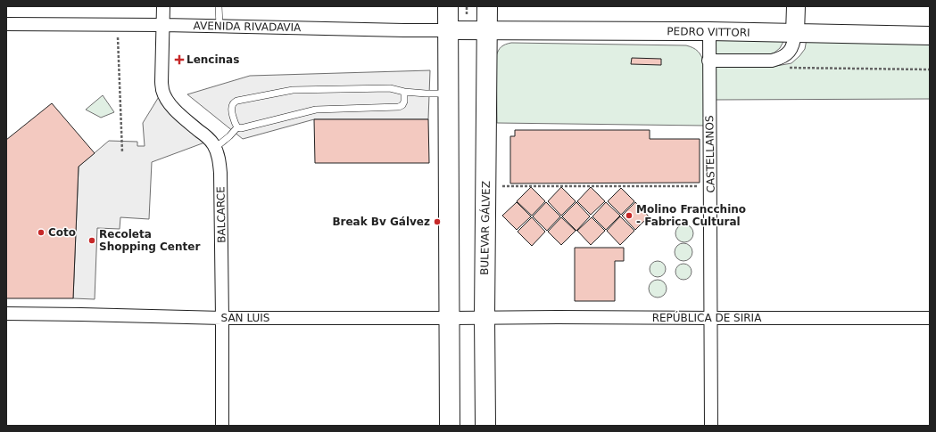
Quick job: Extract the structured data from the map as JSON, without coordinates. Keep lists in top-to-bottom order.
{
  "streets": {
    "main road": ["BULEVAR GÁLVEZ"],
    "street": [
      "AVENIDA RIVADAVIA",
      "PEDRO VITTORI",
      "CASTELLANOS",
      "BALCARCE",
      "SAN LUIS",
      "REPÚBLICA DE SIRIA"
    ]
  },
  "crossings": [
    ["AVENIDA RIVADAVIA", "PEDRO VITTORI"],
    ["AVENIDA RIVADAVIA", "BALCARCE"],
    ["AVENIDA RIVADAVIA", "BULEVAR GÁLVEZ"],
    ["PEDRO VITTORI", "CASTELLANOS"],
    ["PEDRO VITTORI", "BULEVAR GÁLVEZ"],
    ["CASTELLANOS", "REPÚBLICA DE SIRIA"],
    ["BALCARCE", "SAN LUIS"],
    ["BULEVAR GÁLVEZ", "SAN LUIS"],
    ["BULEVAR GÁLVEZ", "REPÚBLICA DE SIRIA"],
    ["SAN LUIS", "REPÚBLICA DE SIRIA"]
  ],
  "places": {
    "health": ["Lencinas"],
    "other": [
      "Molino Francchino - Fabrica Cultural",
      "Break Bv Gálvez",
      "Coto",
      "Recoleta Shopping Center"
    ]
  }
}
